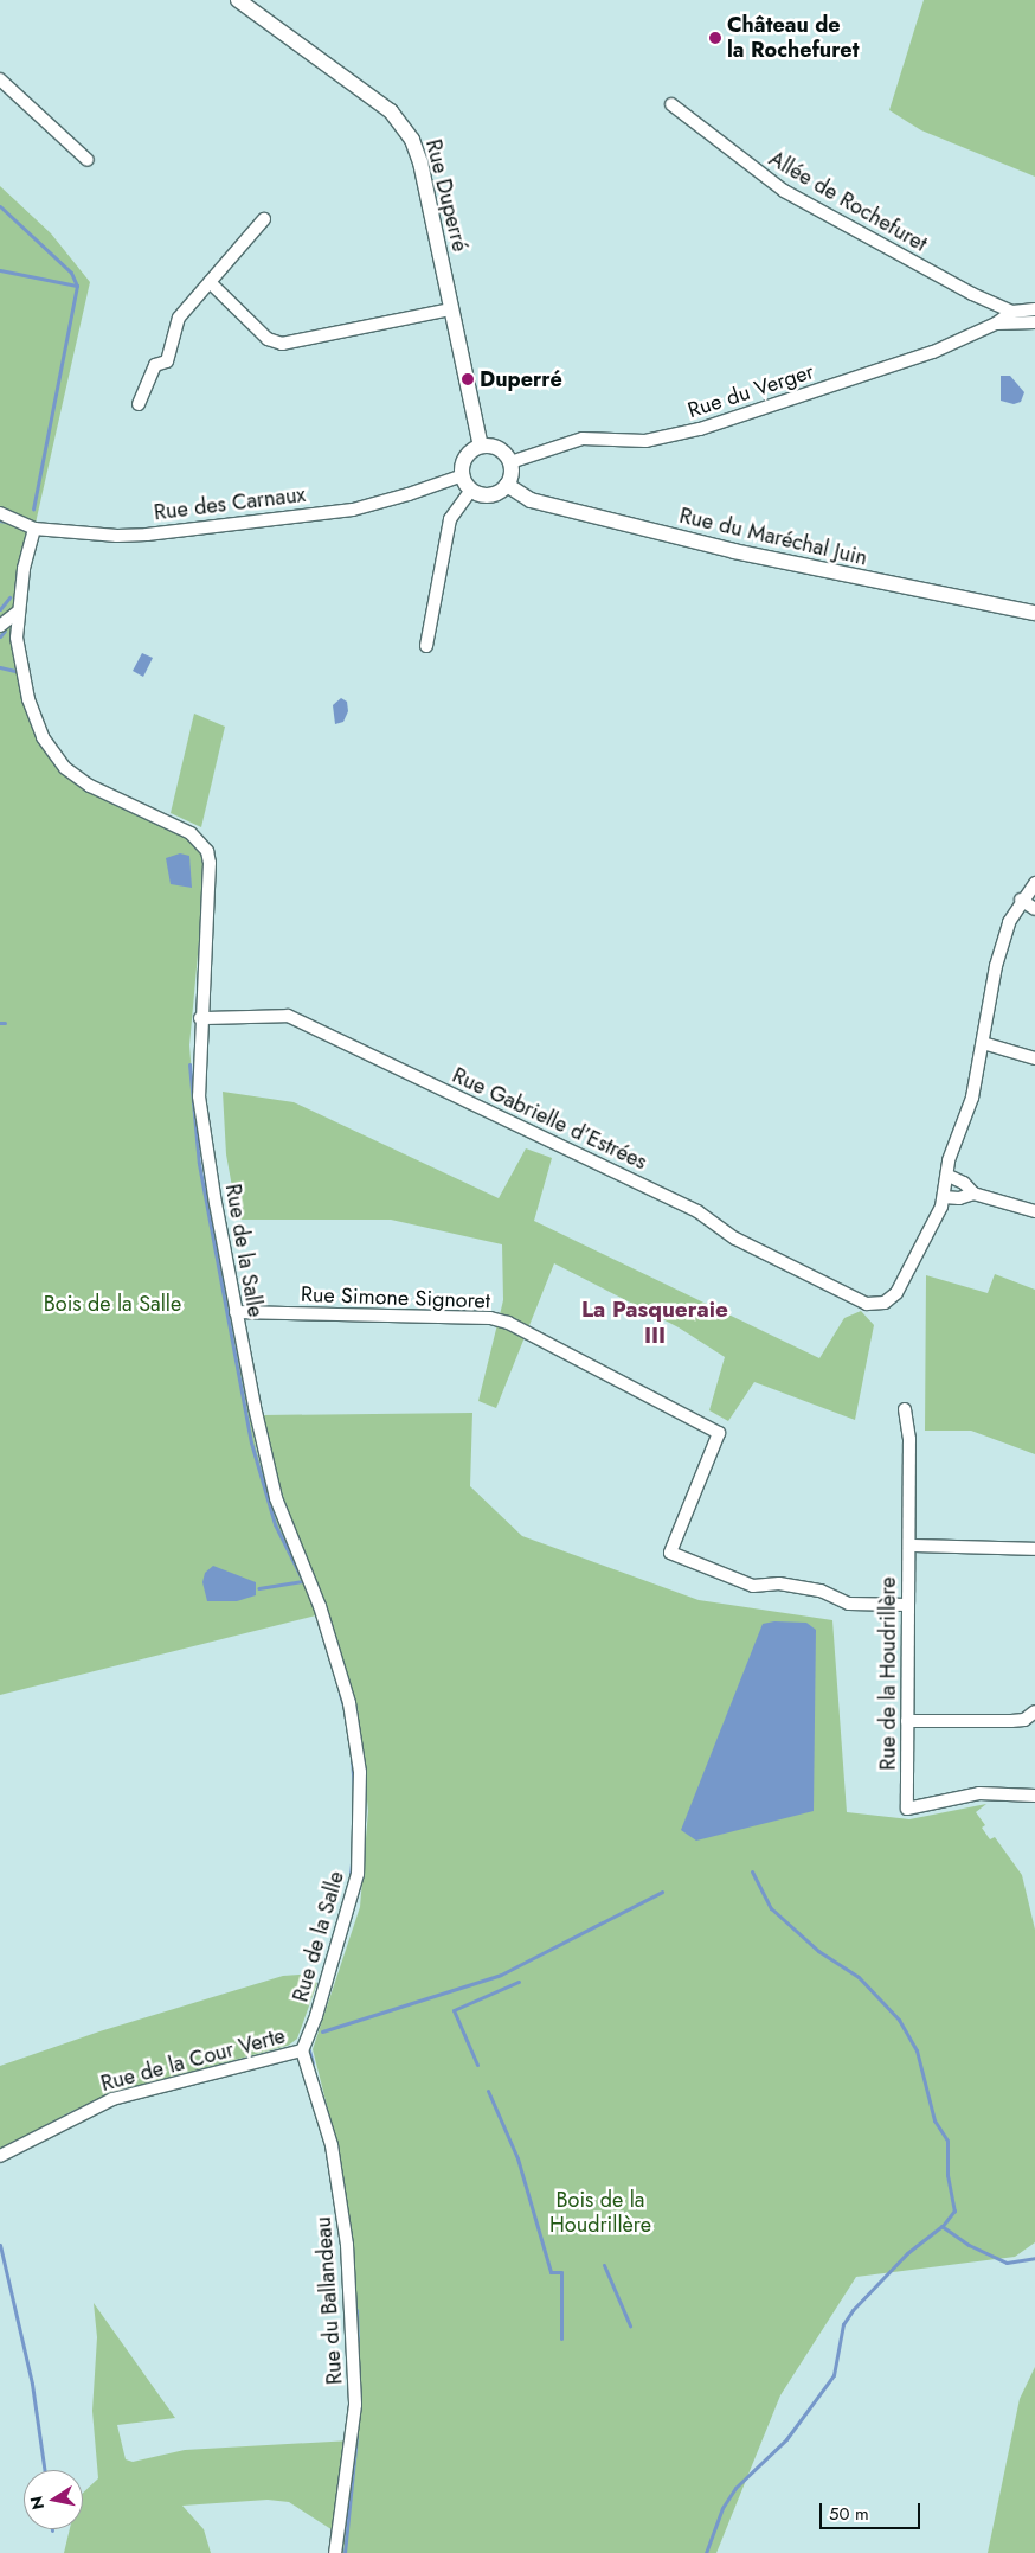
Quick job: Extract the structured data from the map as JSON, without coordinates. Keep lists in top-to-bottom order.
{
  "streets": {
    "street": [
      "Rue Duperré",
      "Allée de Rochefuret",
      "Rue du Verger",
      "Rue des Carnaux",
      "Rue du Maréchal Juin",
      "Rue Gabrielle d’Estrées",
      "Rue de la Salle",
      "Rue Simone Signoret",
      "Rue de la Houdrillère",
      "Rue de la Cour Verte",
      "Rue du Ballandeau"
    ]
  },
  "crossings": [
    ["Rue Duperré", "Rue du Verger"],
    ["Rue Duperré", "Rue des Carnaux"],
    ["Rue Duperré", "Rue du Maréchal Juin"],
    ["Allée de Rochefuret", "Rue du Verger"],
    ["Rue du Verger", "Rue des Carnaux"],
    ["Rue du Verger", "Rue du Maréchal Juin"],
    ["Rue des Carnaux", "Rue du Maréchal Juin"],
    ["Rue des Carnaux", "Rue de la Salle"],
    ["Rue Gabrielle d’Estrées", "Rue de la Salle"],
    ["Rue de la Salle", "Rue Simone Signoret"],
    ["Rue de la Salle", "Rue de la Cour Verte"],
    ["Rue de la Salle", "Rue du Ballandeau"],
    ["Rue Simone Signoret", "Rue de la Houdrillère"],
    ["Rue de la Cour Verte", "Rue du Ballandeau"]
  ],
  "districts": ["La Pasqueraie III"],
  "parks": ["Bois de la Salle", "Bois de la Houdrillère"],
  "places": ["Château de la Rochefuret", "Duperré"],
  "scale_bar": "50 m",
  "north": "left"
}
